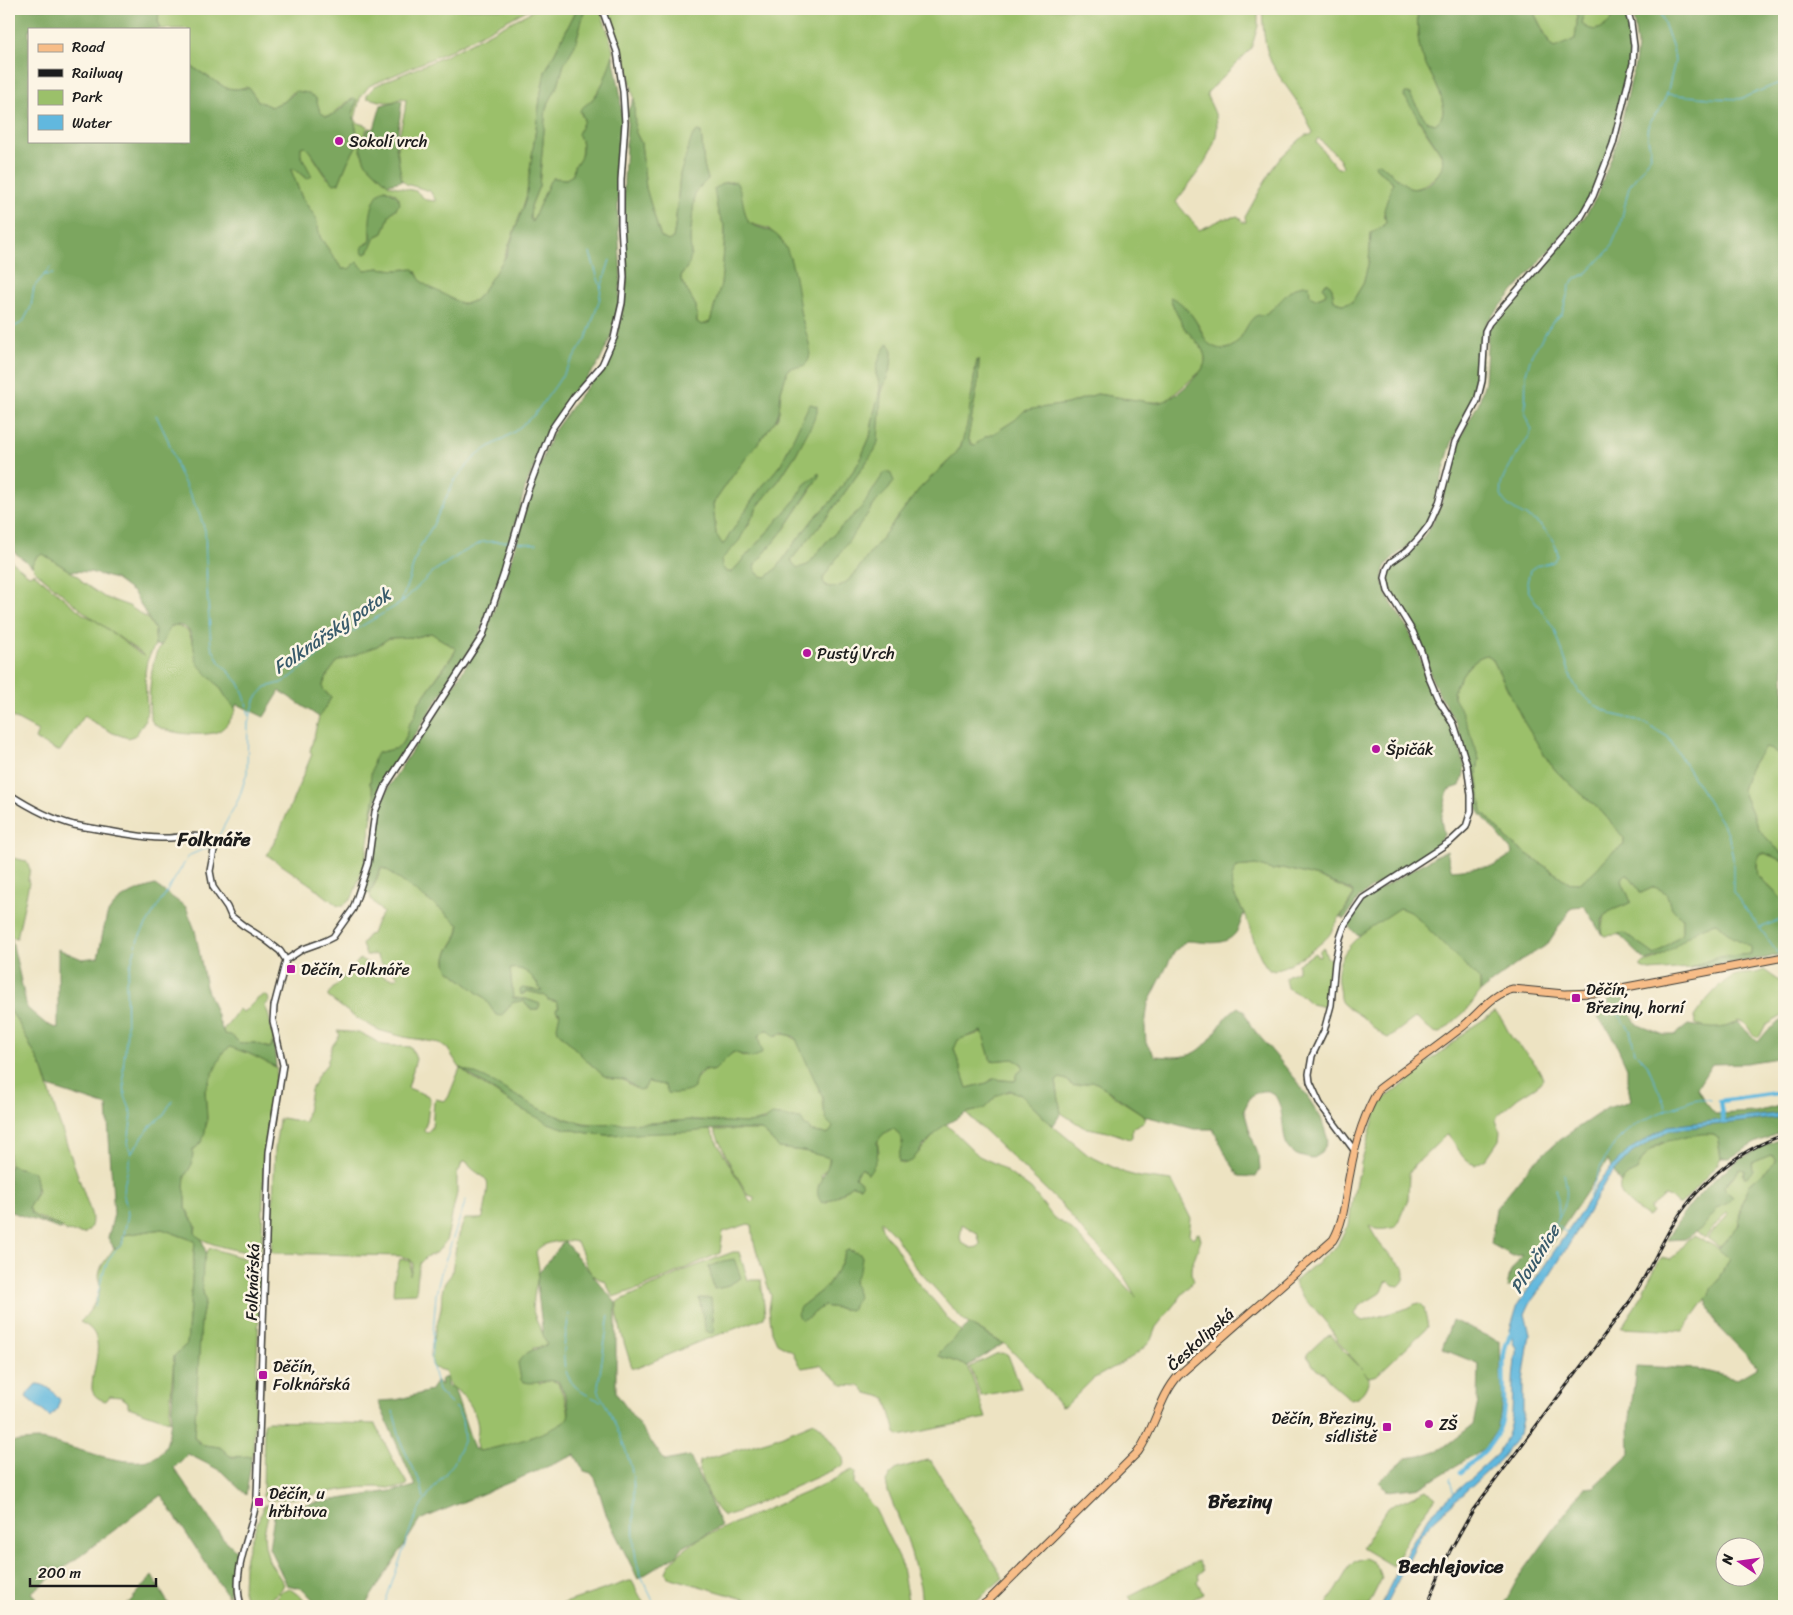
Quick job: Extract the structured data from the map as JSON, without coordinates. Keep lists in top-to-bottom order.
{
  "streets": {
    "main road": ["Českolipská"],
    "street": ["Folknářská"]
  },
  "districts": ["Folknáře", "Březiny", "Bechlejovice"],
  "water": ["Folknářský potok", "Ploučnice"],
  "places": {
    "other": [
      "Sokolí vrch",
      "Pustý Vrch",
      "Špičák",
      "ZŠ"
    ],
    "transit": [
      "Děčín, Folknáře",
      "Děčín, Březiny, horní",
      "Děčín, Folknářská",
      "Děčín, Březiny, sídliště",
      "Děčín, u hřbitova"
    ]
  },
  "legend": [
    "Road",
    "Railway",
    "Park",
    "Water"
  ],
  "scale_bar": "200 m",
  "north": "left"
}
